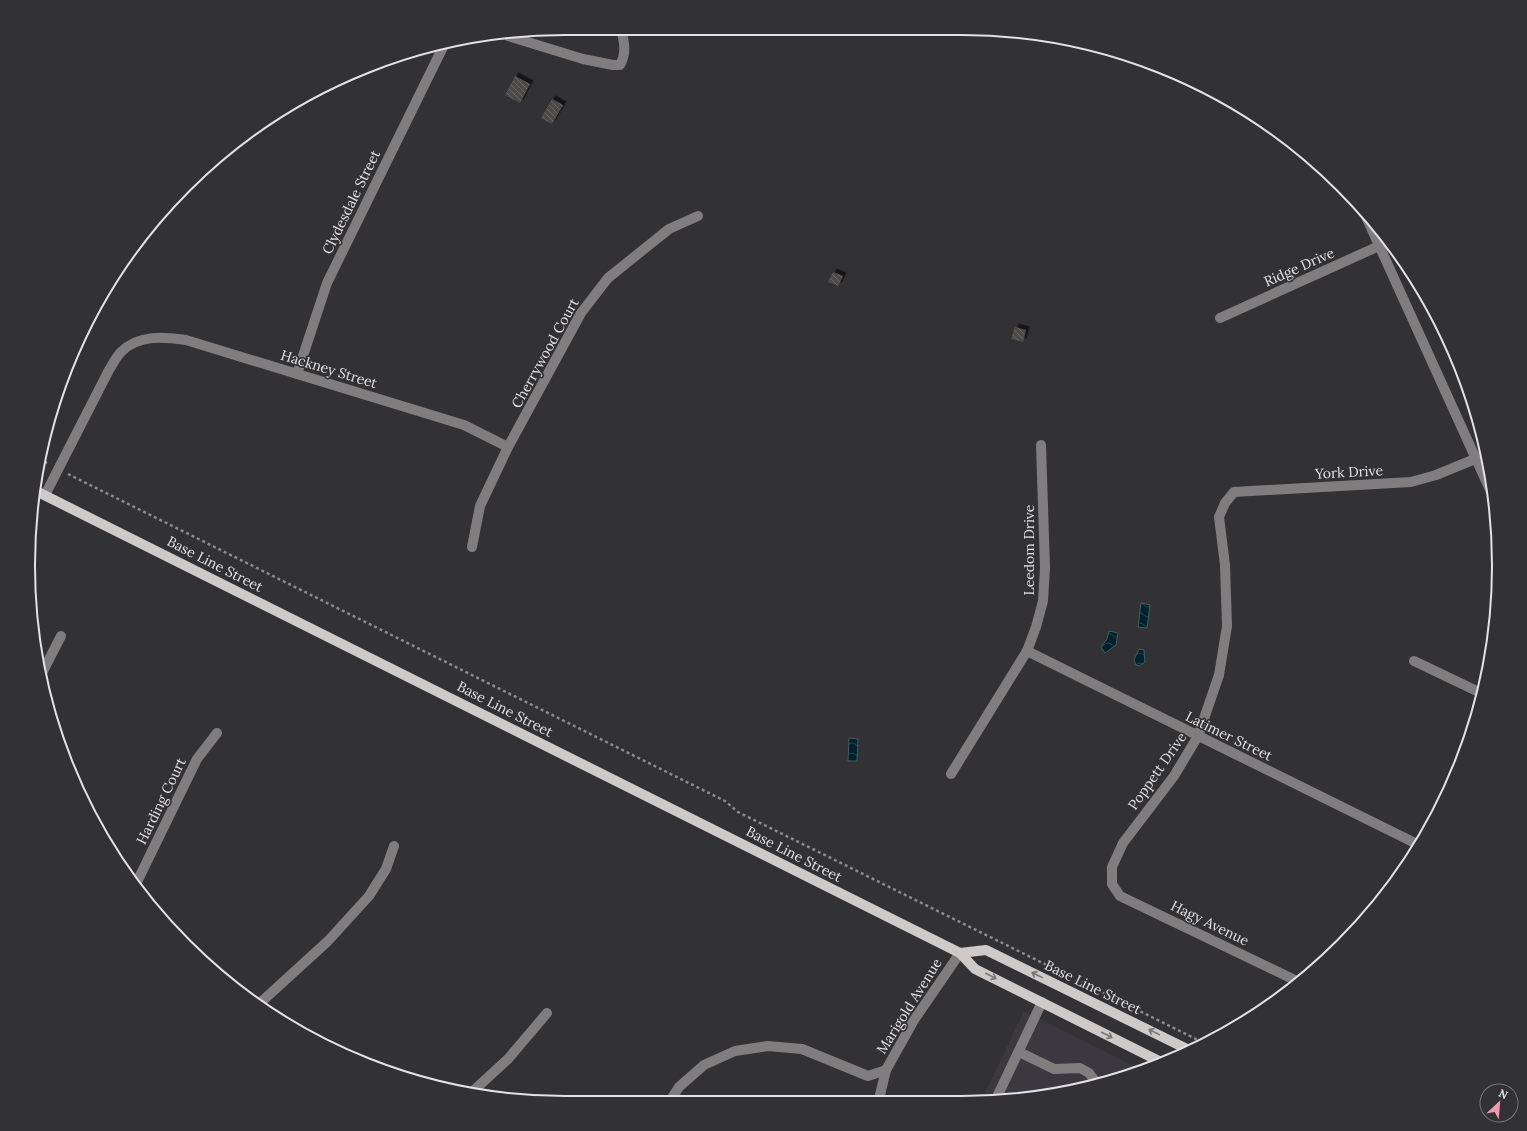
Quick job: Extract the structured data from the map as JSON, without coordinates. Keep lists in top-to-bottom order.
{
  "streets": {
    "main road": ["Base Line Street"],
    "street": [
      "Clydesdale Street",
      "Ridge Drive",
      "Cherrywood Court",
      "Hackney Street",
      "York Drive",
      "Leedom Drive",
      "Latimer Street",
      "Poppett Drive",
      "Harding Court",
      "Hagy Avenue",
      "Marigold Avenue"
    ]
  },
  "crossings": [
    ["Clydesdale Street", "Hackney Street"],
    ["Cherrywood Court", "Hackney Street"],
    ["York Drive", "Poppett Drive"],
    ["Leedom Drive", "Latimer Street"],
    ["Base Line Street", "Marigold Avenue"],
    ["Latimer Street", "Poppett Drive"],
    ["Poppett Drive", "Hagy Avenue"]
  ],
  "north": "top right"
}
